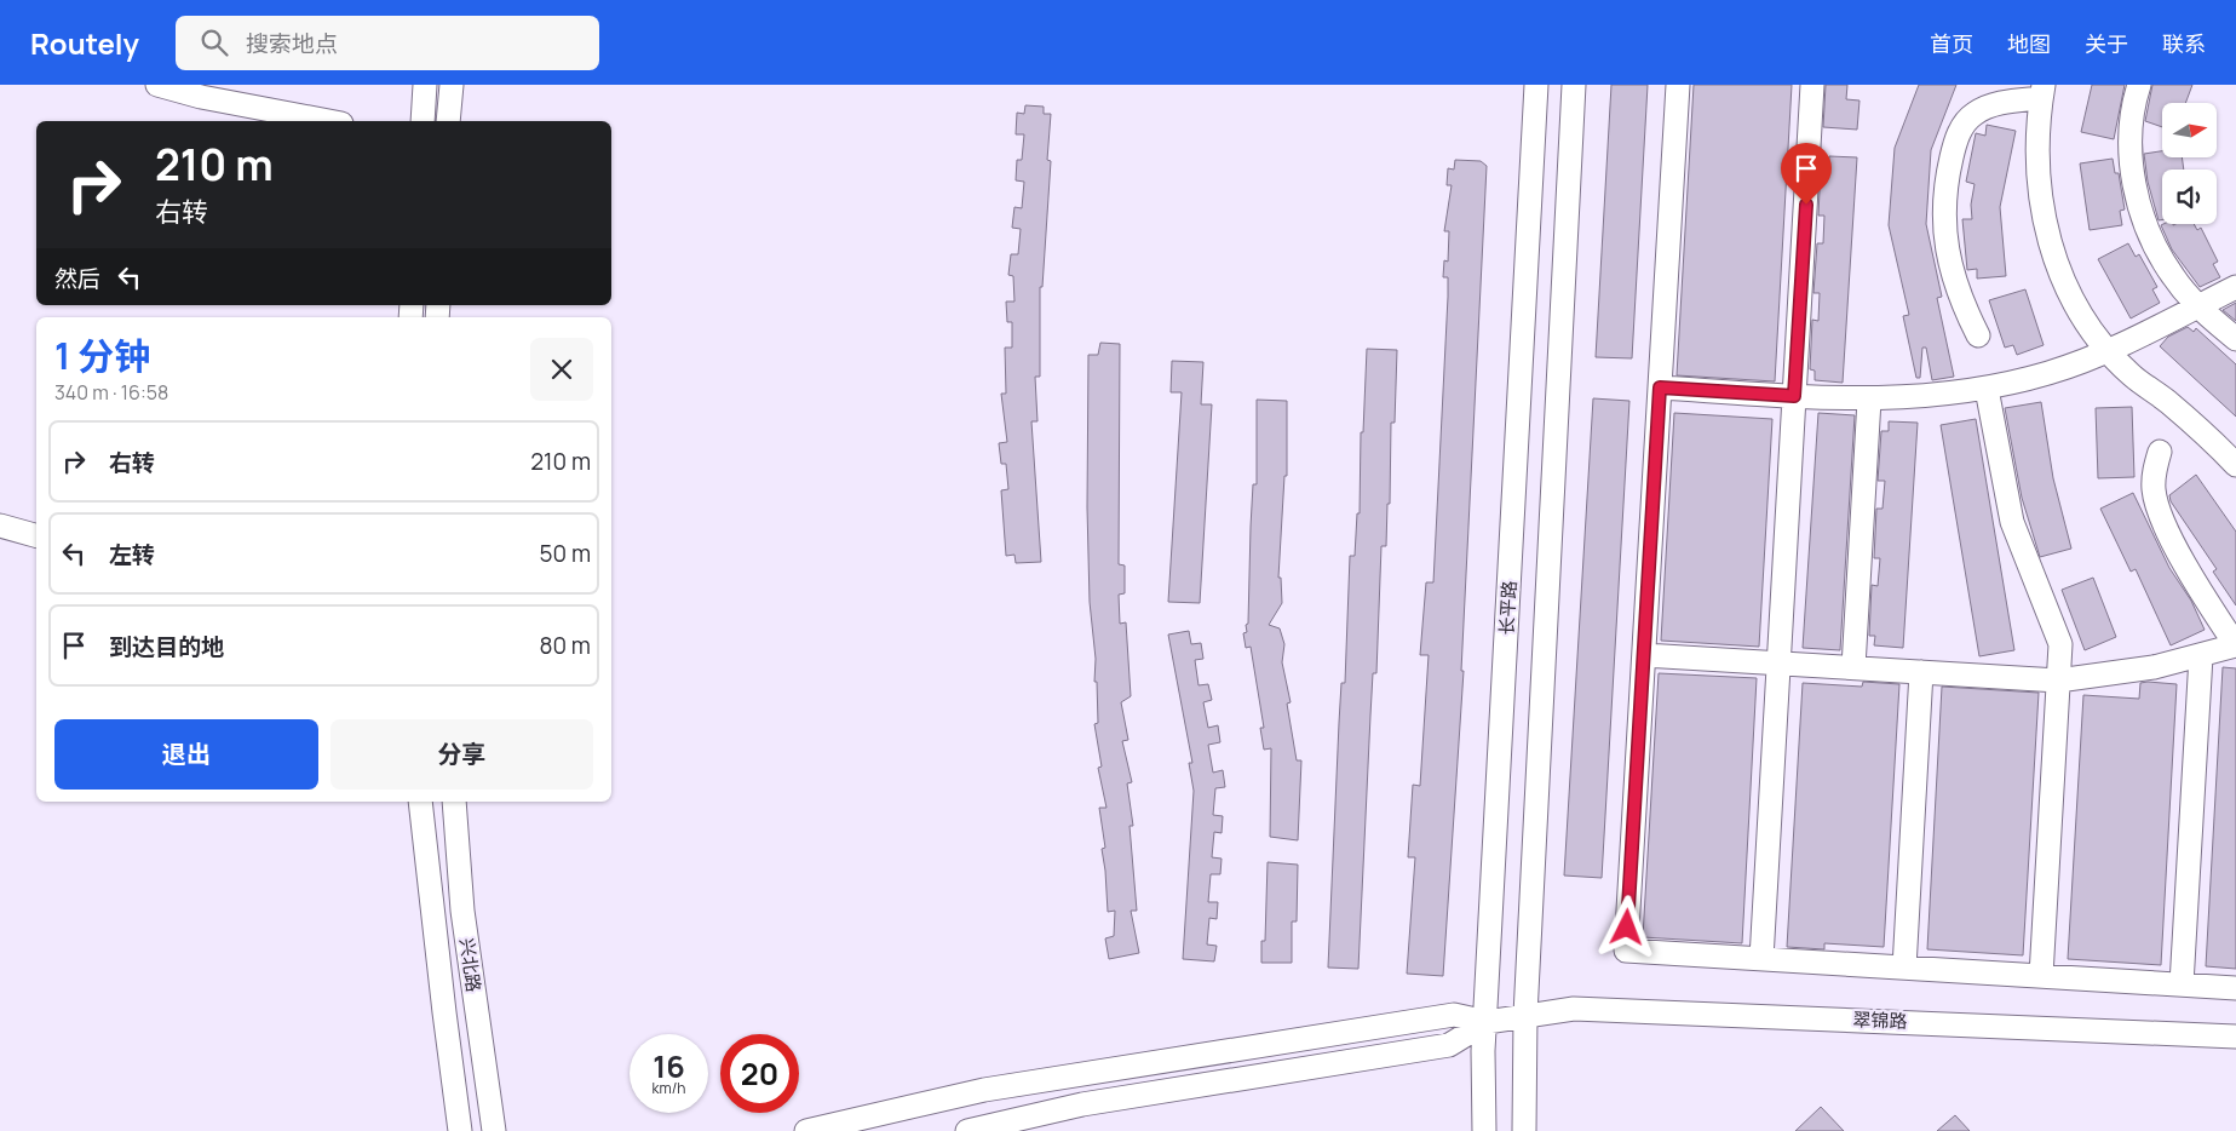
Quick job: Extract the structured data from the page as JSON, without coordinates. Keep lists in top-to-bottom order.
{
  "streets": {
    "street": ["长平路", "兴北路", "翠锦路"]
  },
  "crossings": [
    ["长平路", "翠锦路"]
  ],
  "north": "right",
  "page": {
    "header": "Routely",
    "search": "搜索地点",
    "nav": [
      "首页",
      "地图",
      "关于",
      "联系"
    ],
    "turn": ["210 m", "右转"],
    "then": "然后",
    "heading": ["1 分钟", "340 m · 16:58"],
    "list": [
      {
        "name": "右转",
        "value": "210 m"
      },
      {
        "name": "左转",
        "value": "50 m"
      },
      {
        "name": "到达目的地",
        "value": "80 m"
      }
    ],
    "buttons": ["退出", "分享"],
    "speed": "16 km/h",
    "limit": "20"
  }
}
